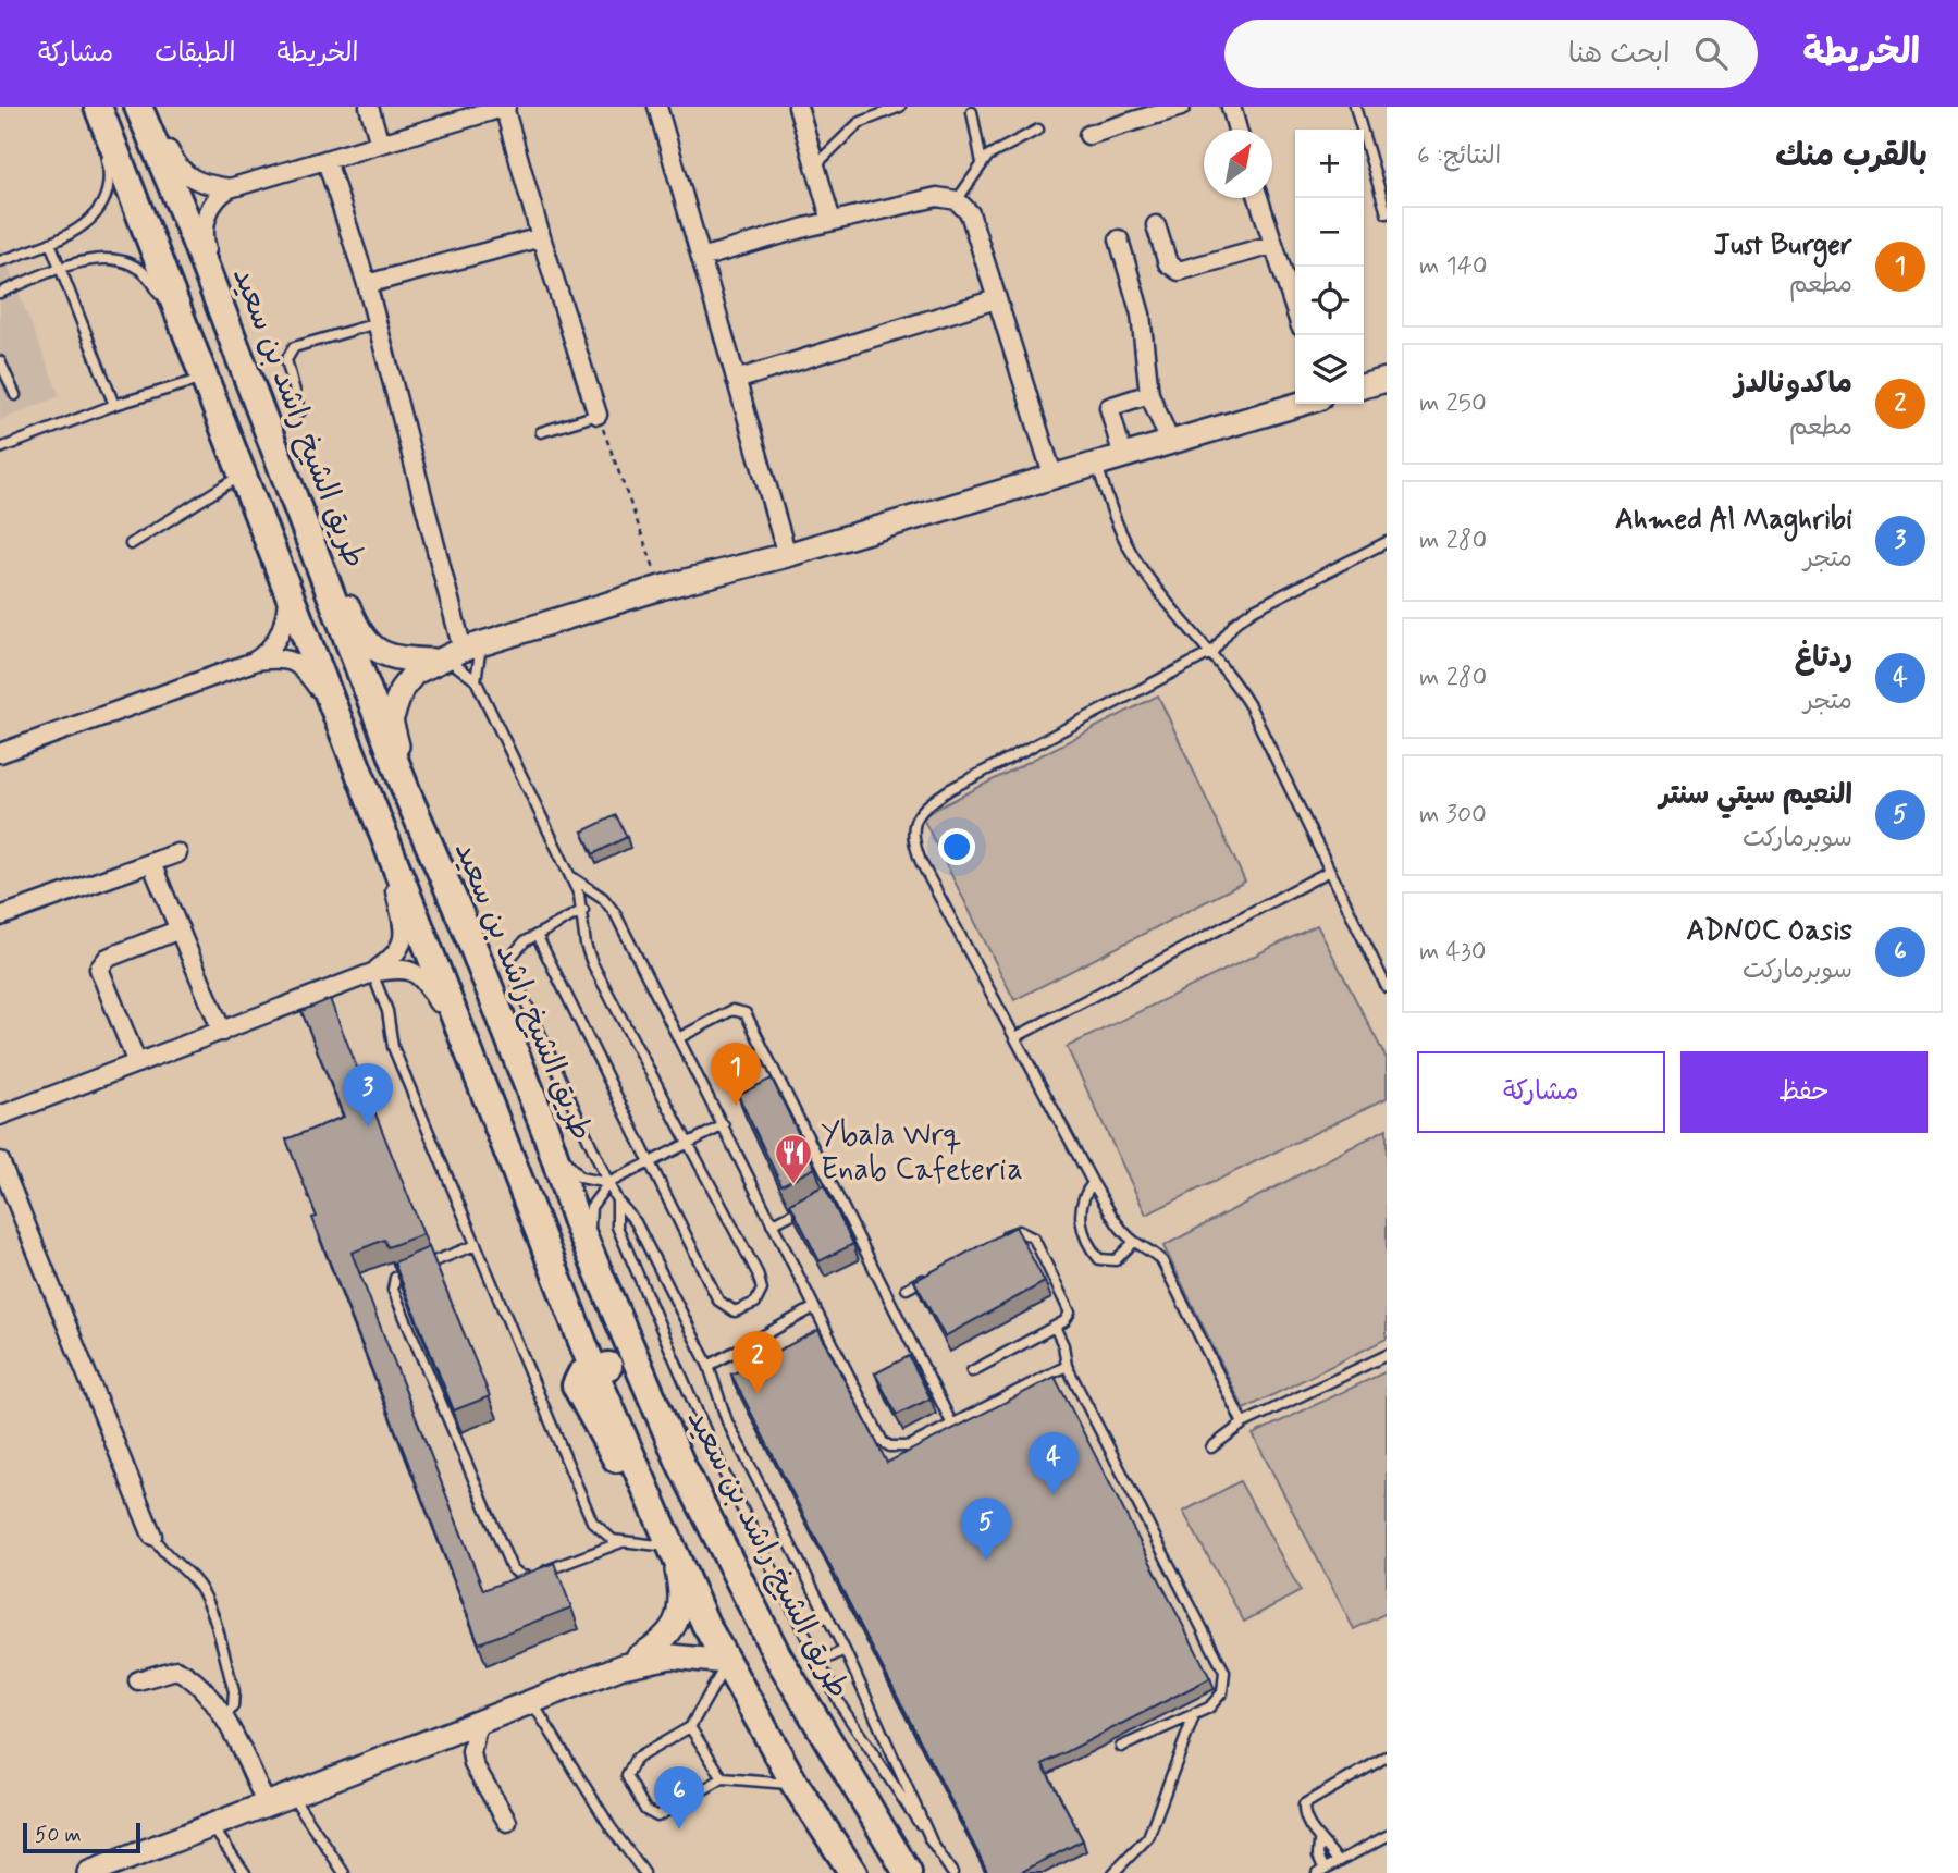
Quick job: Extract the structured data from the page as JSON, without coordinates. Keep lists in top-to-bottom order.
{
  "streets": {
    "main road": ["طريق الشيخ راشد بن سعيد"]
  },
  "places": {
    "restaurant": ["Ybala Wrq Enab Cafeteria"]
  },
  "scale_bar": "50 m",
  "north": "top right",
  "page": {
    "header": "الخريطة",
    "search": "ابحث هنا",
    "nav": ["الخريطة", "الطبقات", "مشاركة"],
    "heading": ["بالقرب منك", "النتائج: 6"],
    "map_buttons": ["+", "−"],
    "list": [
      {
        "mark": "1",
        "name": "Just Burger",
        "note": "مطعم",
        "value": "140 m"
      },
      {
        "mark": "2",
        "name": "ماكدونالدز",
        "note": "مطعم",
        "value": "250 m"
      },
      {
        "mark": "3",
        "name": "Ahmed Al Maghribi",
        "note": "متجر",
        "value": "280 m"
      },
      {
        "mark": "4",
        "name": "ردتاغ",
        "note": "متجر",
        "value": "280 m"
      },
      {
        "mark": "5",
        "name": "النعيم سيتي سنتر",
        "note": "سوبرماركت",
        "value": "300 m"
      },
      {
        "mark": "6",
        "name": "ADNOC Oasis",
        "note": "سوبرماركت",
        "value": "430 m"
      }
    ],
    "buttons": ["حفظ", "مشاركة"],
    "pins": [
      "1",
      "3",
      "2",
      "4",
      "5",
      "6"
    ],
    "scale": "50 m"
  }
}
